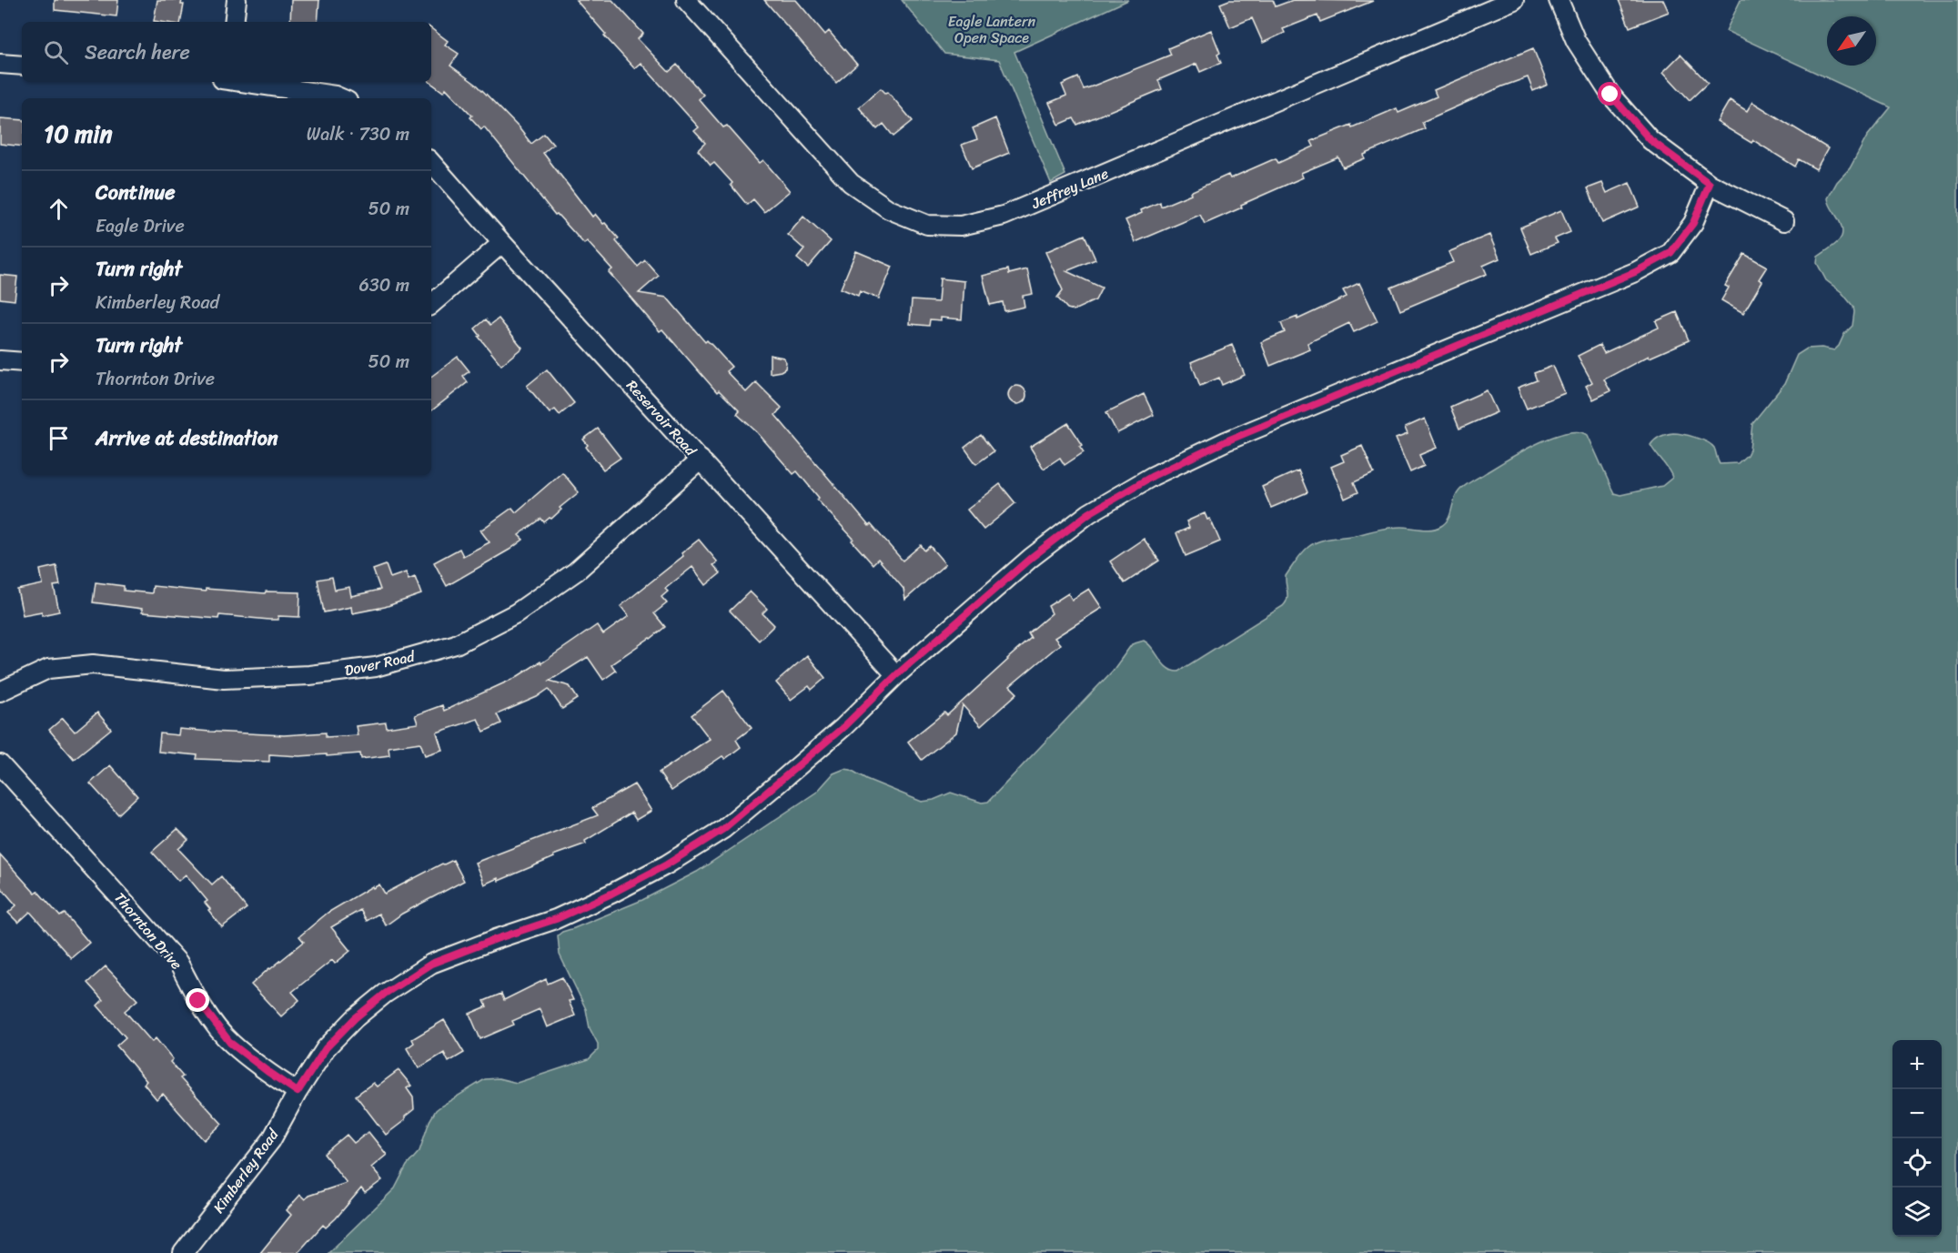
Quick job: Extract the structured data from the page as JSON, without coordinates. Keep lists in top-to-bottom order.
{
  "streets": {
    "street": [
      "Jeffrey Lane",
      "Reservoir Road",
      "Dover Road",
      "Thornton Drive",
      "Kimberley Road"
    ]
  },
  "crossings": [
    ["Reservoir Road", "Dover Road"],
    ["Reservoir Road", "Kimberley Road"],
    ["Thornton Drive", "Kimberley Road"]
  ],
  "parks": ["Eagle Lantern Open Space"],
  "north": "bottom left",
  "page": {
    "search": "Search here",
    "heading": ["10 min", "Walk · 730 m"],
    "list": [
      ["Continue", "Eagle Drive", "50 m"],
      ["Turn right", "Kimberley Road", "630 m"],
      ["Turn right", "Thornton Drive", "50 m"],
      "Arrive at destination"
    ],
    "map_buttons": ["+", "−"]
  }
}
